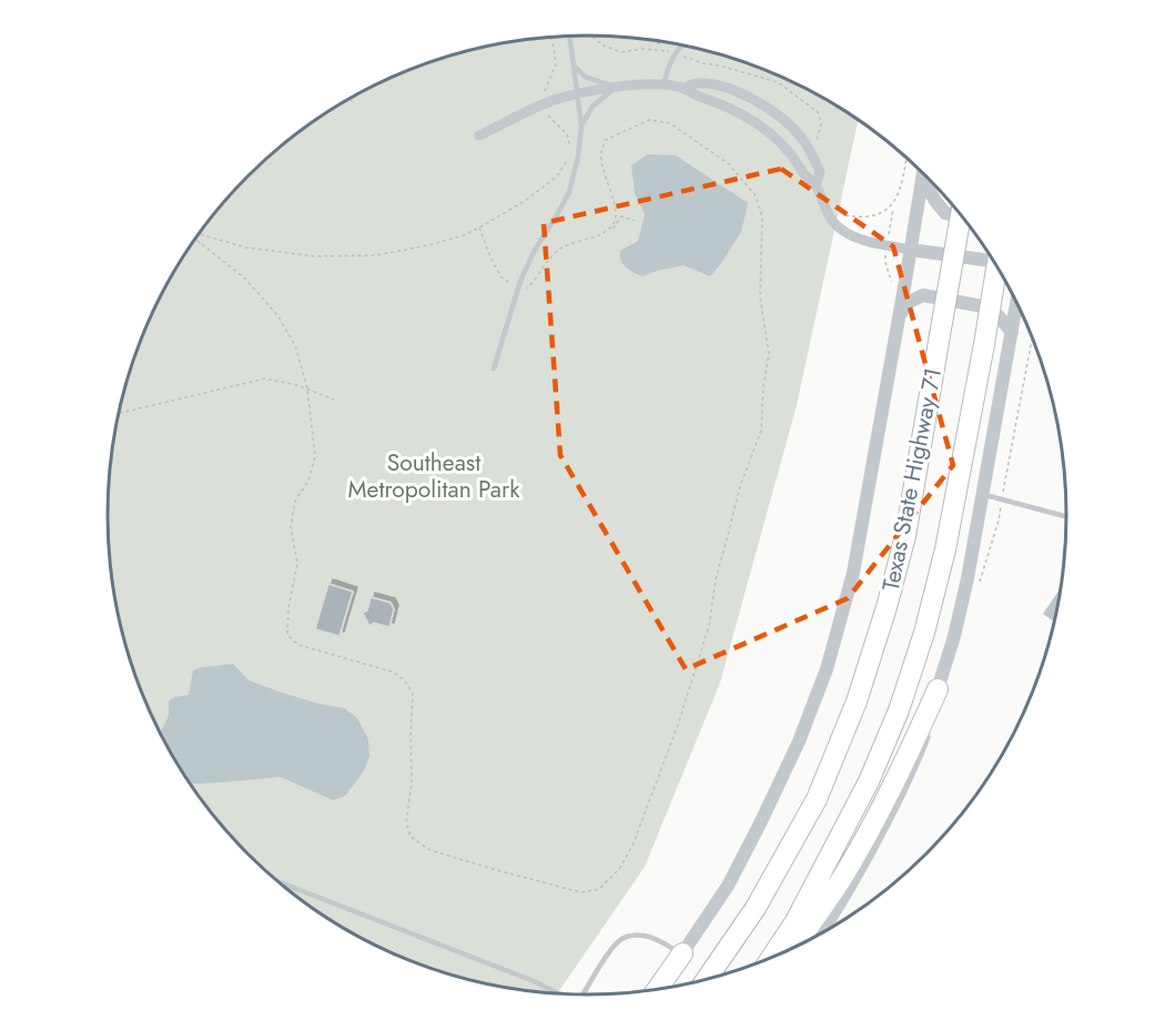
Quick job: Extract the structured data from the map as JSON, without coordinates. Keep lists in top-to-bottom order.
{
  "streets": {
    "highway": ["Texas State Highway 71"]
  },
  "parks": ["Southeast Metropolitan Park"]
}
